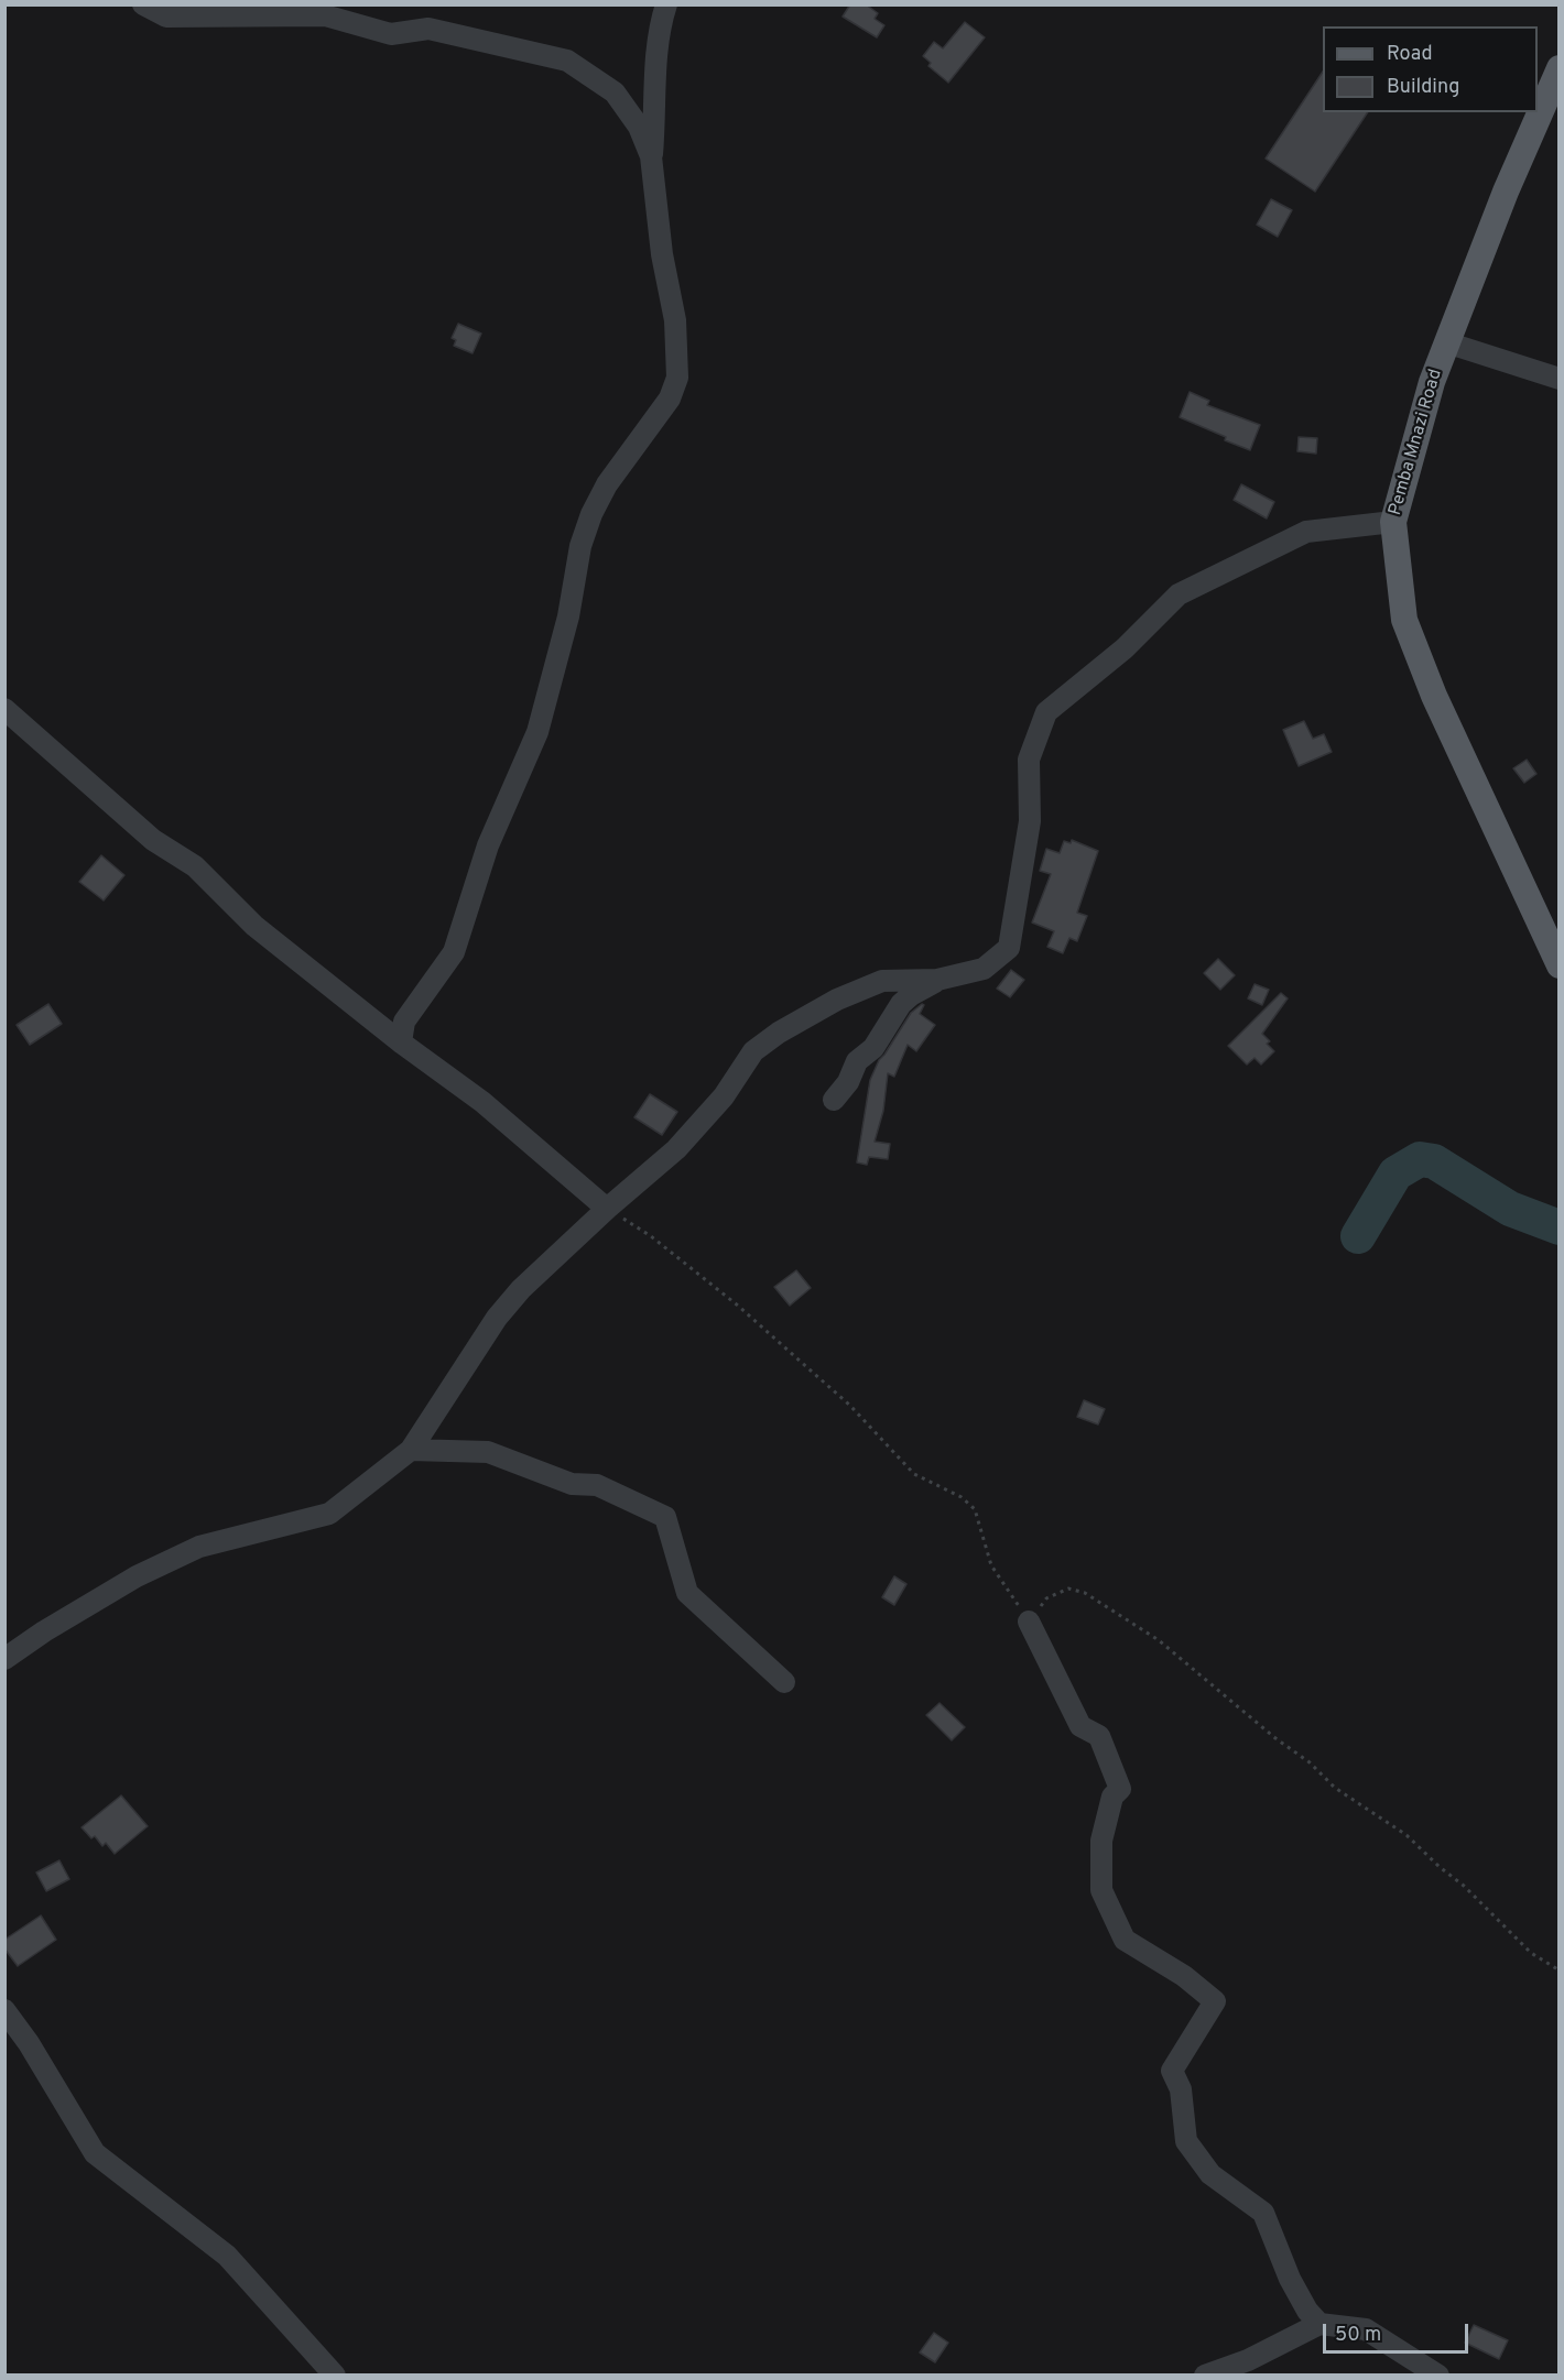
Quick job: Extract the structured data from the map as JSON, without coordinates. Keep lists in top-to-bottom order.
{
  "streets": {
    "main road": ["Pemba Mnazi Road"]
  },
  "legend": ["Road", "Building"],
  "scale_bar": "50 m"
}
